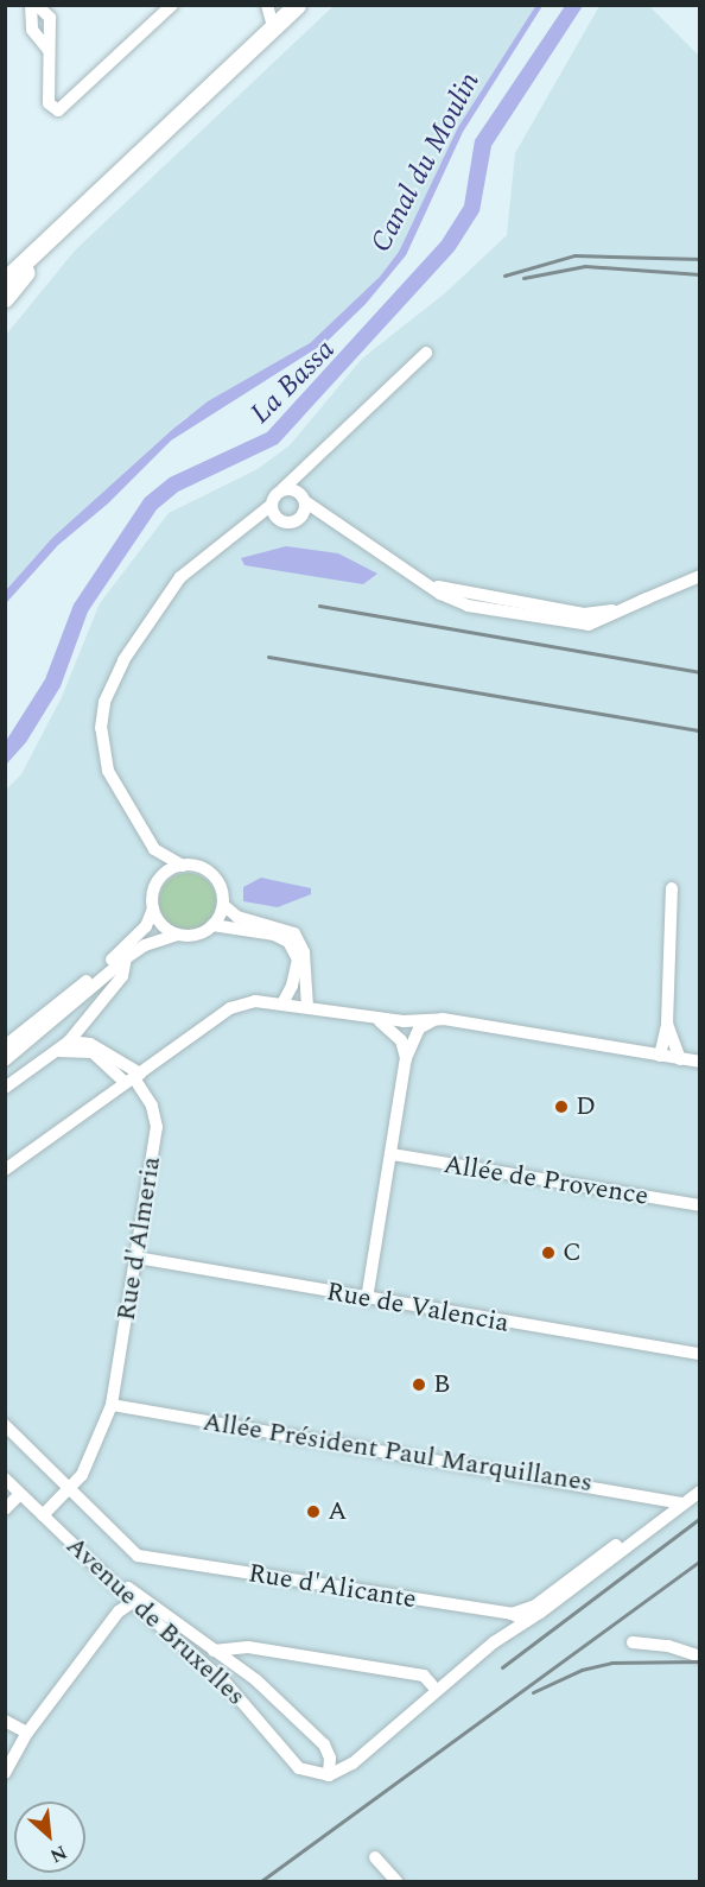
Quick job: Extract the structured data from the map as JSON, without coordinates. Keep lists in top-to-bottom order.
{
  "streets": {
    "street": [
      "Allée de Provence",
      "Rue d'Almeria",
      "Rue de Valencia",
      "Allée Président Paul Marquillanes",
      "Rue d'Alicante",
      "Avenue de Bruxelles"
    ]
  },
  "crossings": [
    ["Rue d'Almeria", "Rue de Valencia"],
    ["Rue d'Almeria", "Allée Président Paul Marquillanes"],
    ["Rue d'Almeria", "Rue d'Alicante"],
    ["Rue d'Almeria", "Avenue de Bruxelles"]
  ],
  "water": ["Canal du Moulin", "La Bassa"],
  "places": [
    "D",
    "C",
    "B",
    "A"
  ],
  "north": "bottom right"
}
